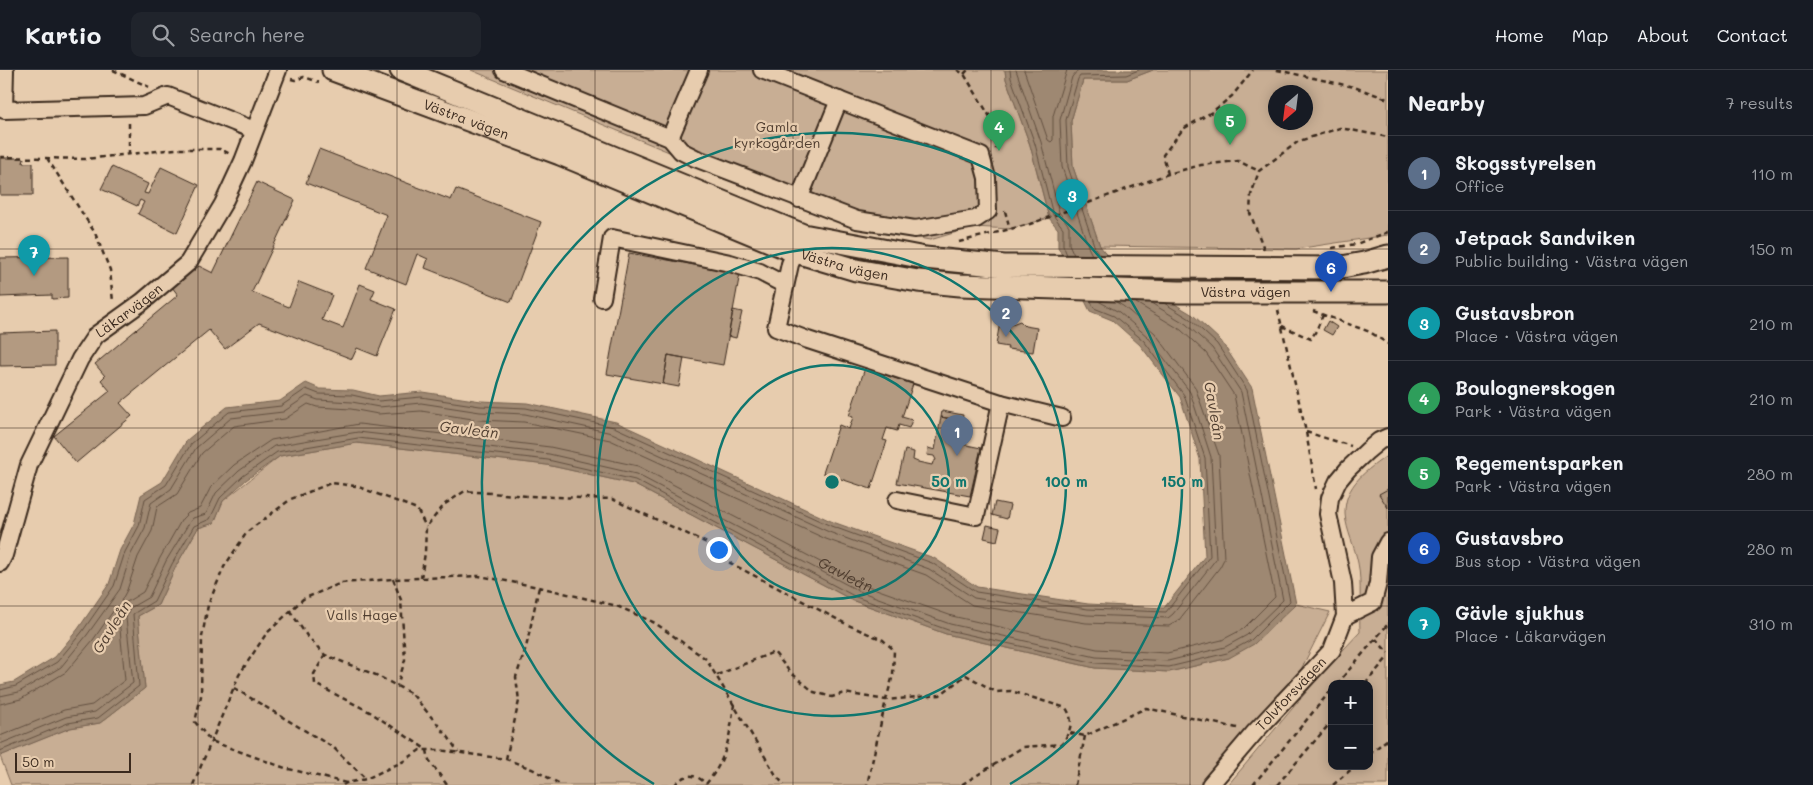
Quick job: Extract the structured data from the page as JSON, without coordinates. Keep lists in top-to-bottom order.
{
  "streets": {
    "main road": ["Västra vägen"],
    "street": ["Läkarvägen", "Tolvforsvägen"]
  },
  "water": ["Gavleån"],
  "parks": ["Gamla kyrkogården", "Valls Hage"],
  "scale_bar": "50 m",
  "north": "bottom left",
  "page": {
    "header": "Kartio",
    "search": "Search here",
    "nav": [
      "Home",
      "Map",
      "About",
      "Contact"
    ],
    "heading": ["Nearby", "7 results"],
    "pins": [
      "5",
      "4",
      "3",
      "7",
      "6",
      "2",
      "1"
    ],
    "list": [
      {
        "mark": "1",
        "name": "Skogsstyrelsen",
        "note": "Office",
        "value": "110 m"
      },
      {
        "mark": "2",
        "name": "Jetpack Sandviken",
        "note": "Public building · Västra vägen",
        "value": "150 m"
      },
      {
        "mark": "3",
        "name": "Gustavsbron",
        "note": "Place · Västra vägen",
        "value": "210 m"
      },
      {
        "mark": "4",
        "name": "Boulognerskogen",
        "note": "Park · Västra vägen",
        "value": "210 m"
      },
      {
        "mark": "5",
        "name": "Regementsparken",
        "note": "Park · Västra vägen",
        "value": "280 m"
      },
      {
        "mark": "6",
        "name": "Gustavsbro",
        "note": "Bus stop · Västra vägen",
        "value": "280 m"
      },
      {
        "mark": "7",
        "name": "Gävle sjukhus",
        "note": "Place · Läkarvägen",
        "value": "310 m"
      }
    ],
    "map_buttons": ["+", "−"],
    "scale": "50 m"
  },
  "rings": ["50 m", "100 m", "150 m"]
}
